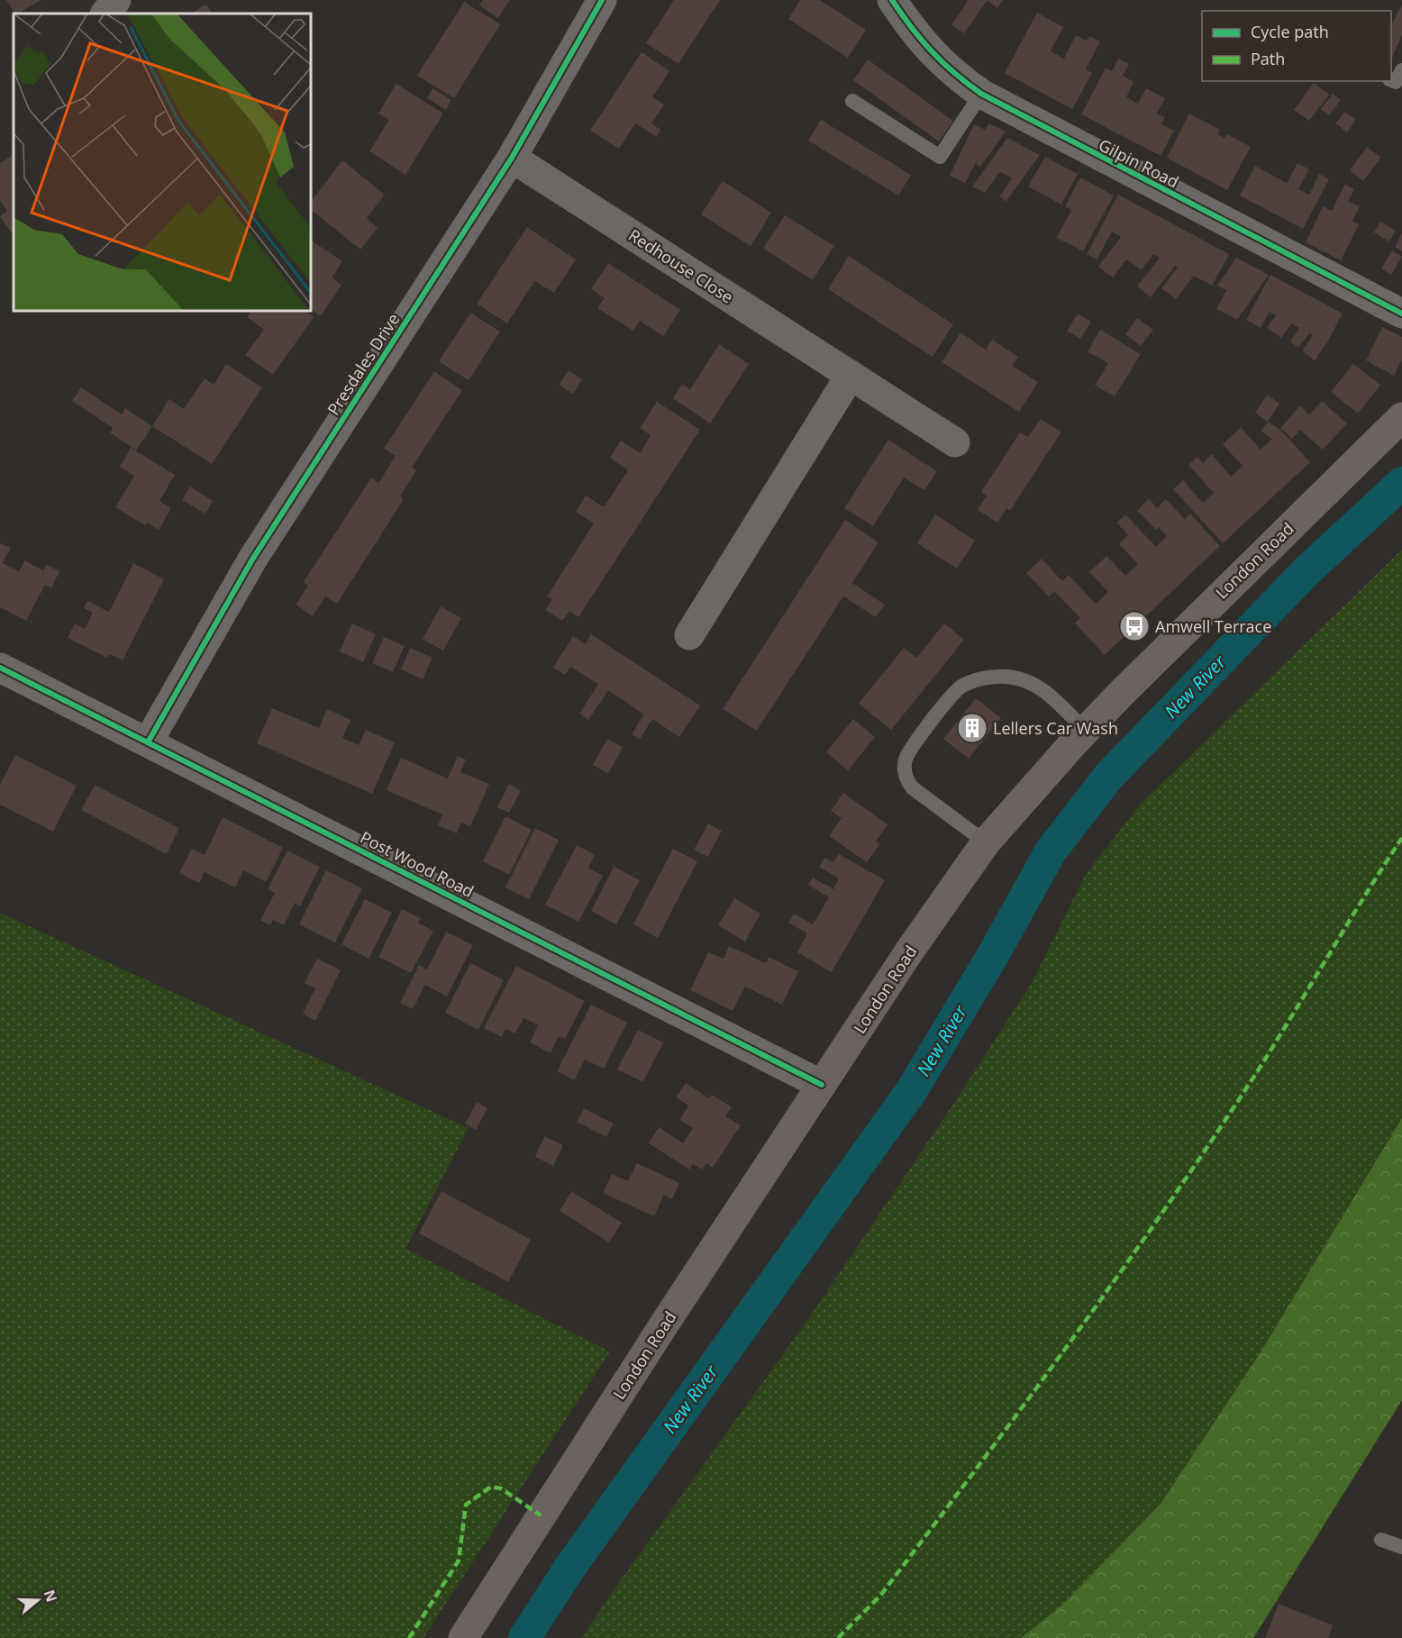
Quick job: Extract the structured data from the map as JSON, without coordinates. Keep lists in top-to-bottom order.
{
  "streets": {
    "main road": ["London Road"],
    "street": [
      "Gilpin Road",
      "Redhouse Close",
      "Presdales Drive",
      "Post Wood Road"
    ]
  },
  "crossings": [
    ["Redhouse Close", "Presdales Drive"],
    ["Presdales Drive", "Post Wood Road"],
    ["London Road", "Post Wood Road"]
  ],
  "water": ["New River"],
  "places": {
    "bus stop": ["Amwell Terrace"],
    "building": ["Lellers Car Wash"]
  },
  "legend": ["Cycle path", "Path"],
  "north": "right"
}
